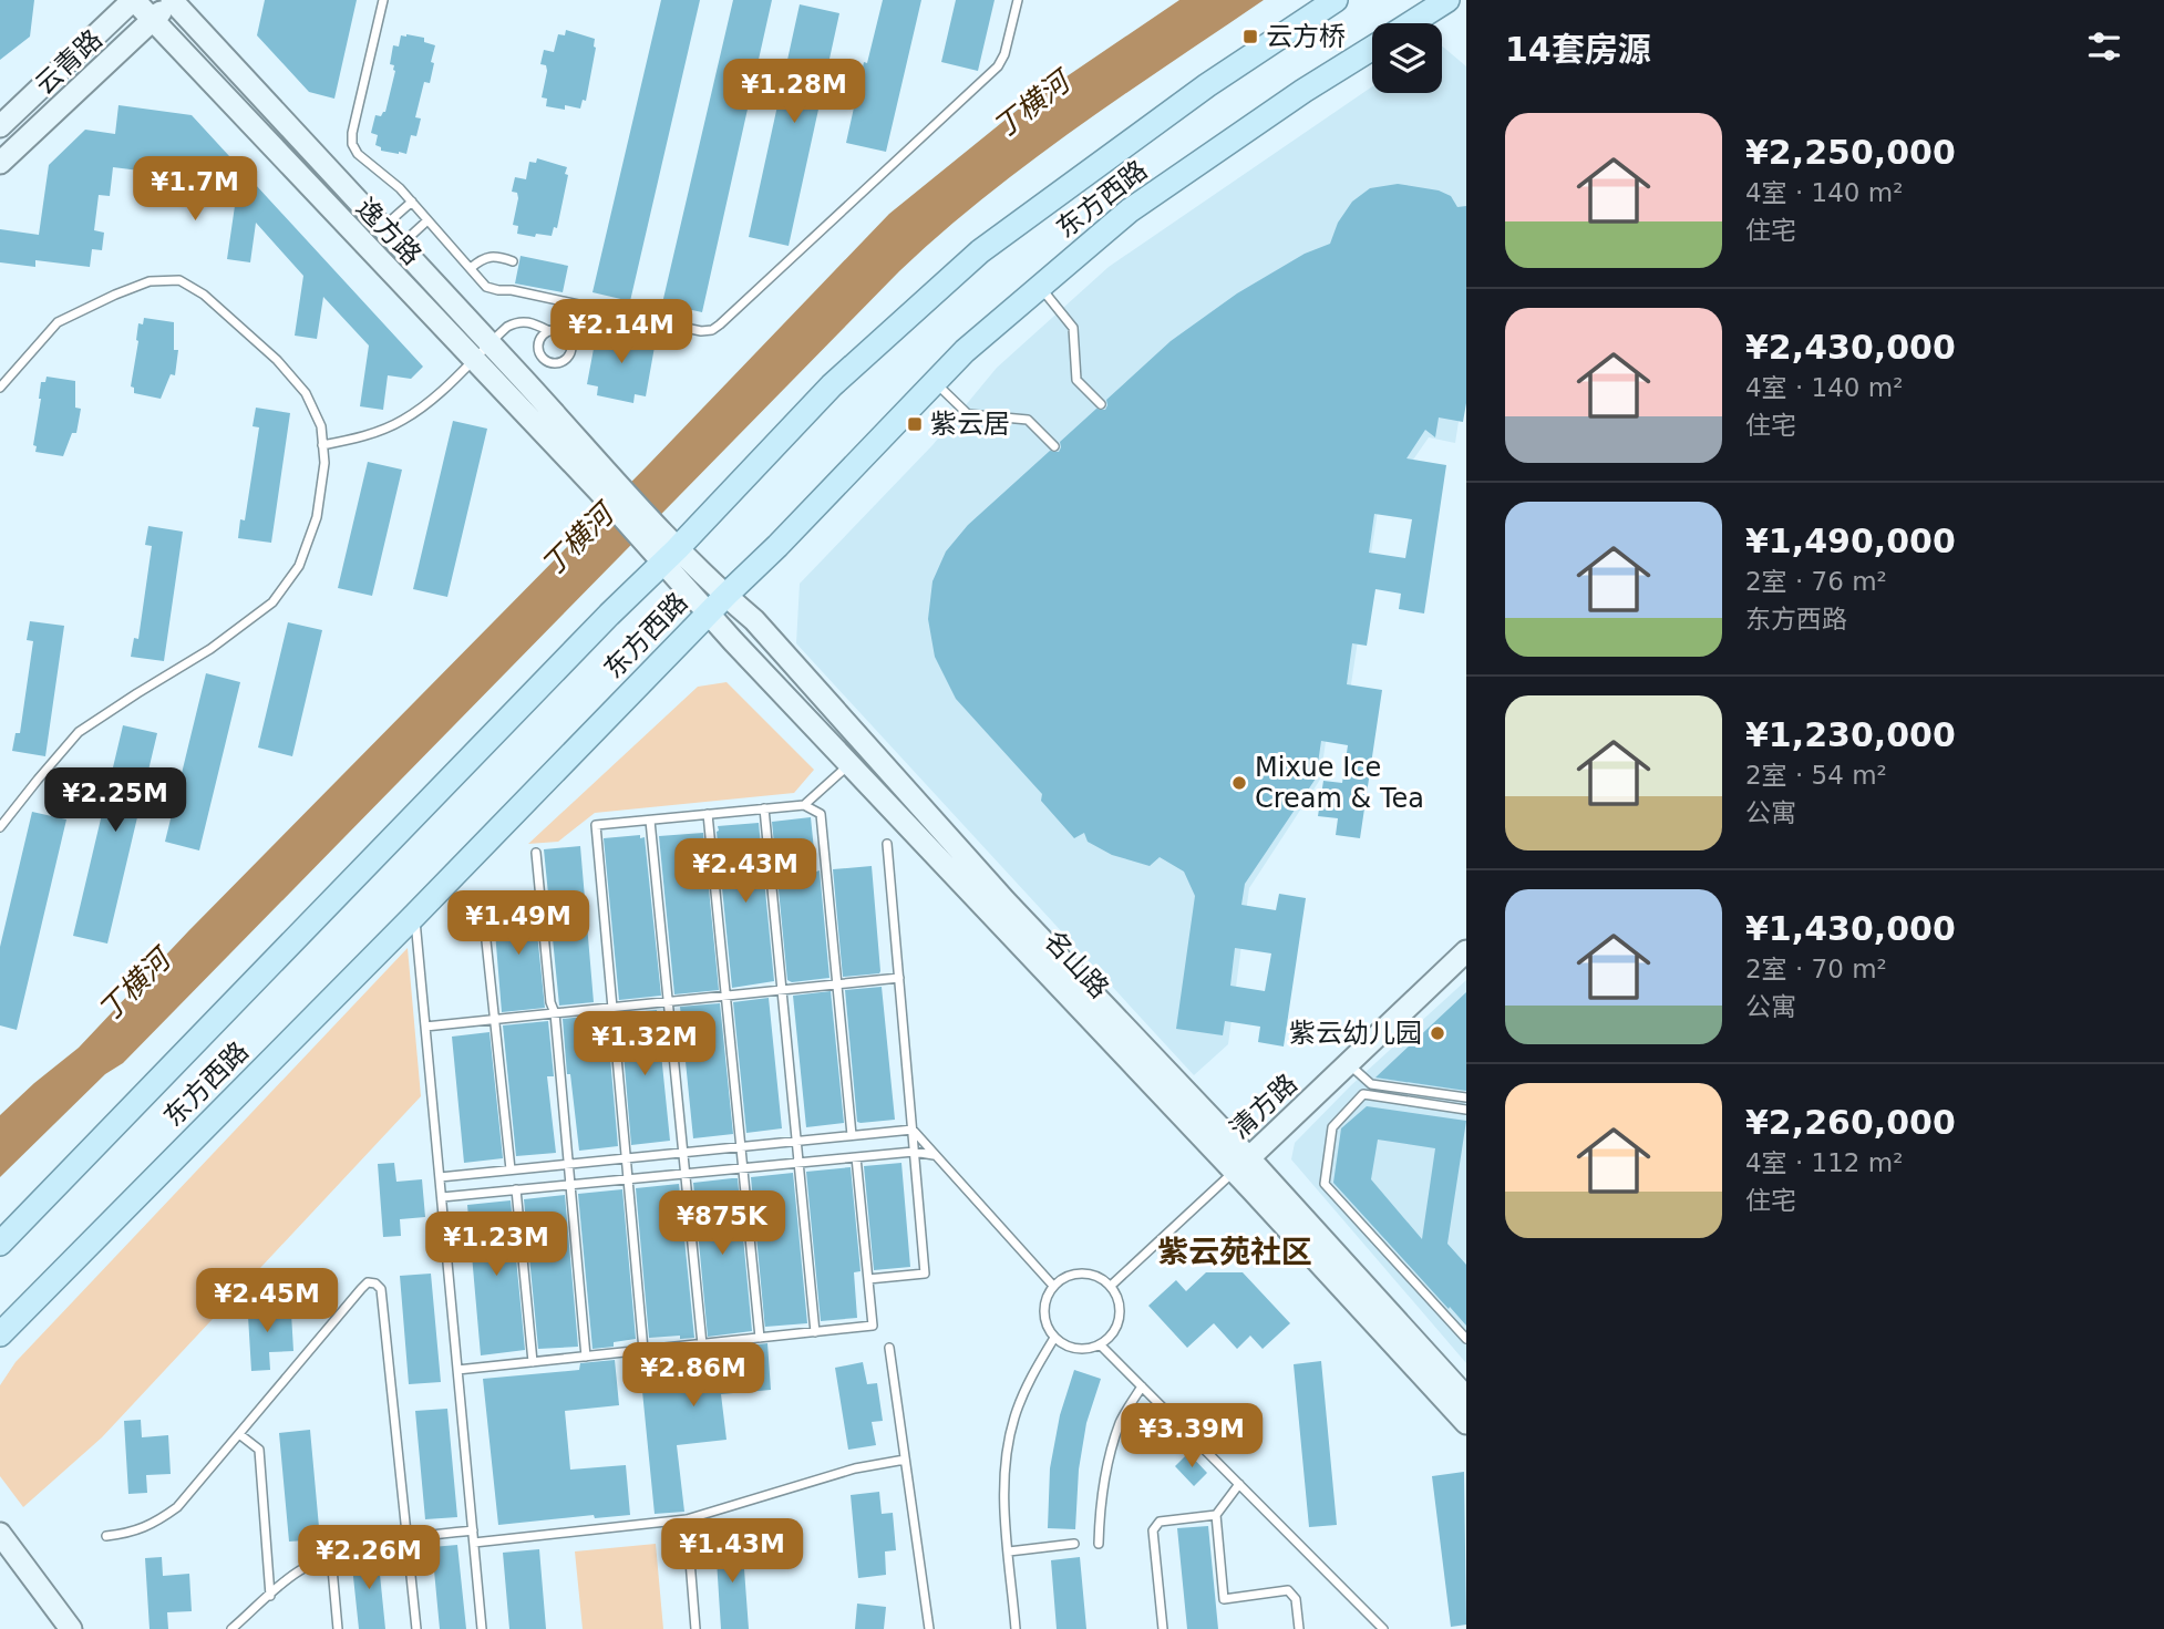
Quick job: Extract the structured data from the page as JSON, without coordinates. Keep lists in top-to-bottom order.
{
  "streets": {
    "main road": ["东方西路"],
    "street": [
      "云青路",
      "逸方路",
      "名山路",
      "清方路"
    ]
  },
  "crossings": [
    ["云青路", "逸方路"],
    ["东方西路", "名山路"],
    ["名山路", "清方路"]
  ],
  "districts": ["紫云苑社区"],
  "water": ["丁横河"],
  "places": {
    "transit": ["云方桥", "紫云居"],
    "other": ["Mixue Ice Cream & Tea", "紫云幼儿园"]
  },
  "page": {
    "heading": "14套房源",
    "price": [
      "¥1.28M",
      "¥1.7M",
      "¥2.14M",
      "¥2.25M",
      "¥2.43M",
      "¥1.49M",
      "¥1.32M",
      "¥875K",
      "¥1.23M",
      "¥2.45M",
      "¥2.86M",
      "¥3.39M",
      "¥1.43M",
      "¥2.26M"
    ],
    "list": [
      {
        "name": "¥2,250,000",
        "note": "4室 · 140 m² · 住宅"
      },
      {
        "name": "¥2,430,000",
        "note": "4室 · 140 m² · 住宅"
      },
      {
        "name": "¥1,490,000",
        "note": "2室 · 76 m² · 东方西路"
      },
      {
        "name": "¥1,230,000",
        "note": "2室 · 54 m² · 公寓"
      },
      {
        "name": "¥1,430,000",
        "note": "2室 · 70 m² · 公寓"
      },
      {
        "name": "¥2,260,000",
        "note": "4室 · 112 m² · 住宅"
      }
    ]
  }
}
